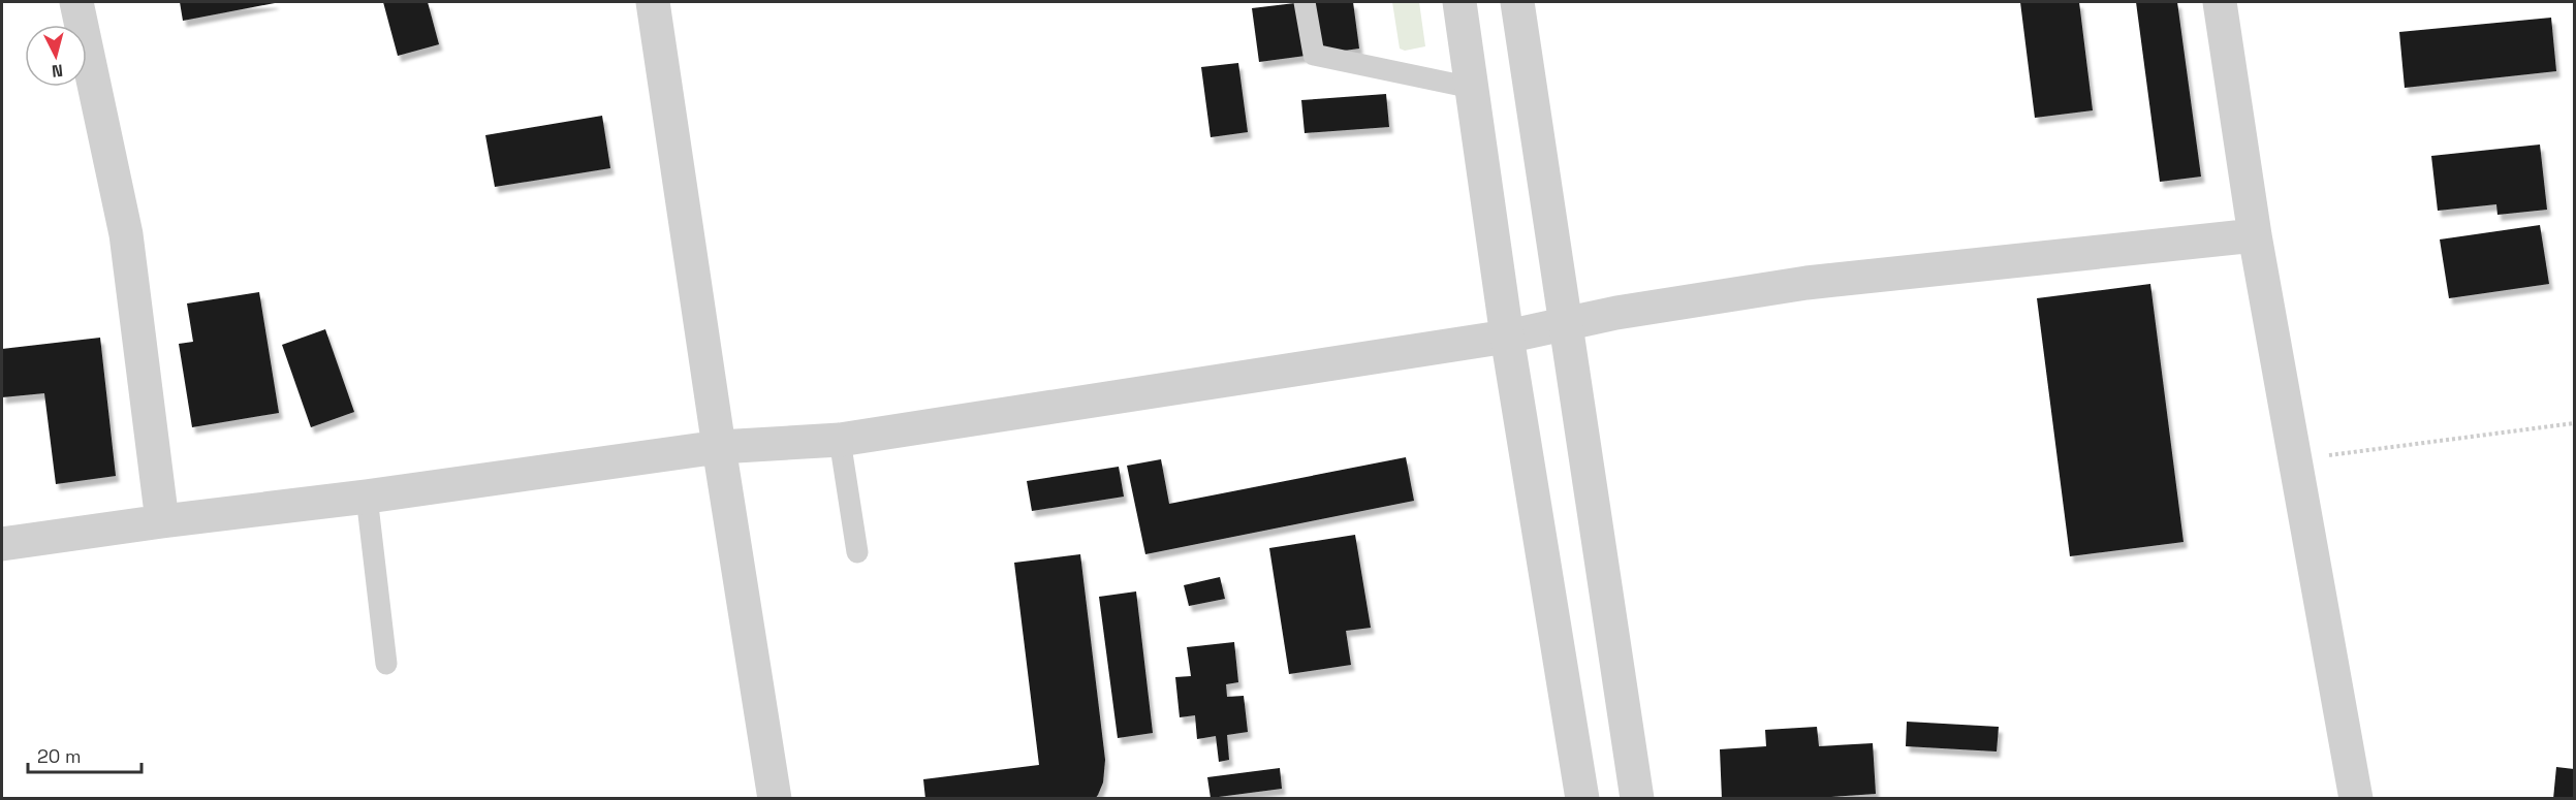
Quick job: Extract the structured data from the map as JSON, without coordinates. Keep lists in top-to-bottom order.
{
  "scale_bar": "20 m",
  "north": "bottom"
}
